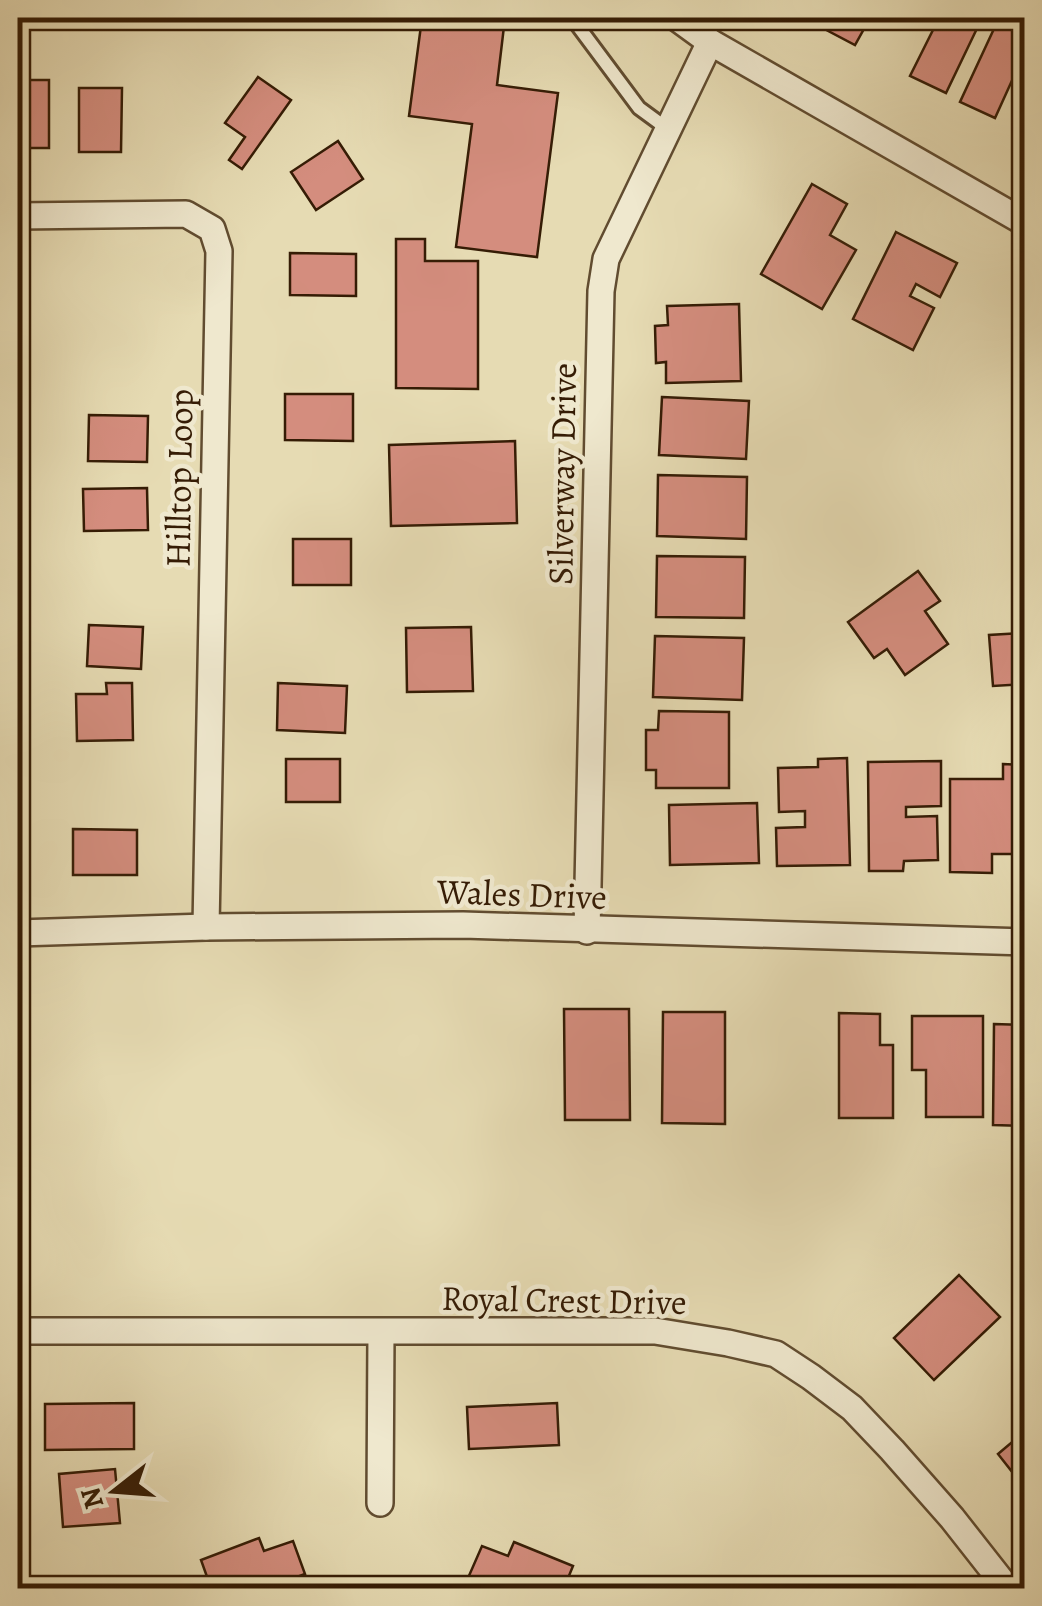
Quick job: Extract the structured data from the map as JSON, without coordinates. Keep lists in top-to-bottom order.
{
  "streets": {
    "street": [
      "Silverway Drive",
      "Hilltop Loop",
      "Wales Drive",
      "Royal Crest Drive"
    ]
  },
  "crossings": [
    ["Silverway Drive", "Wales Drive"],
    ["Hilltop Loop", "Wales Drive"]
  ],
  "north": "left"
}
